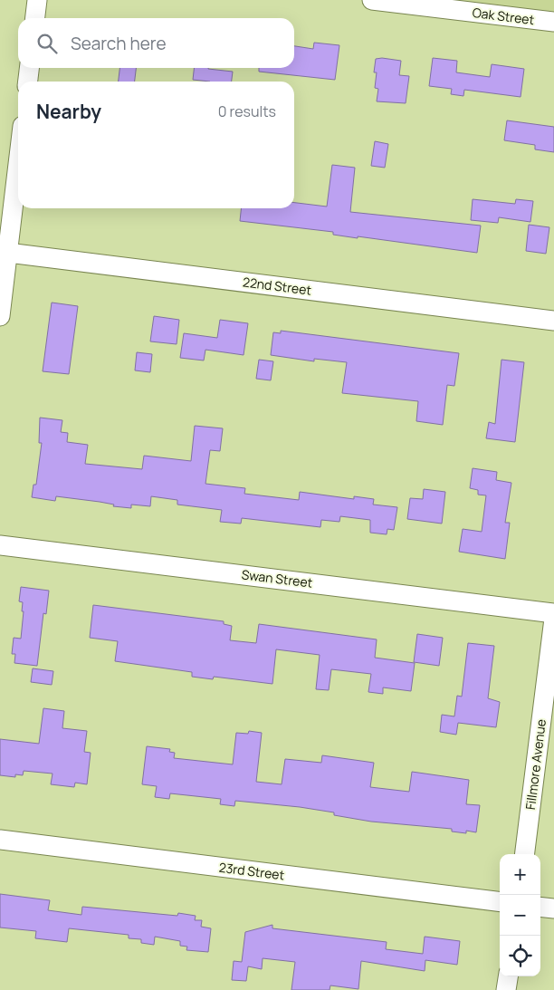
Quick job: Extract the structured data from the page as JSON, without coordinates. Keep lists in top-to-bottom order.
{
  "streets": {
    "street": [
      "Oak Street",
      "22nd Street",
      "Swan Street",
      "Fillmore Avenue",
      "23rd Street"
    ]
  },
  "page": {
    "search": "Search here",
    "heading": ["Nearby", "0 results"],
    "map_buttons": ["+", "−"]
  }
}
